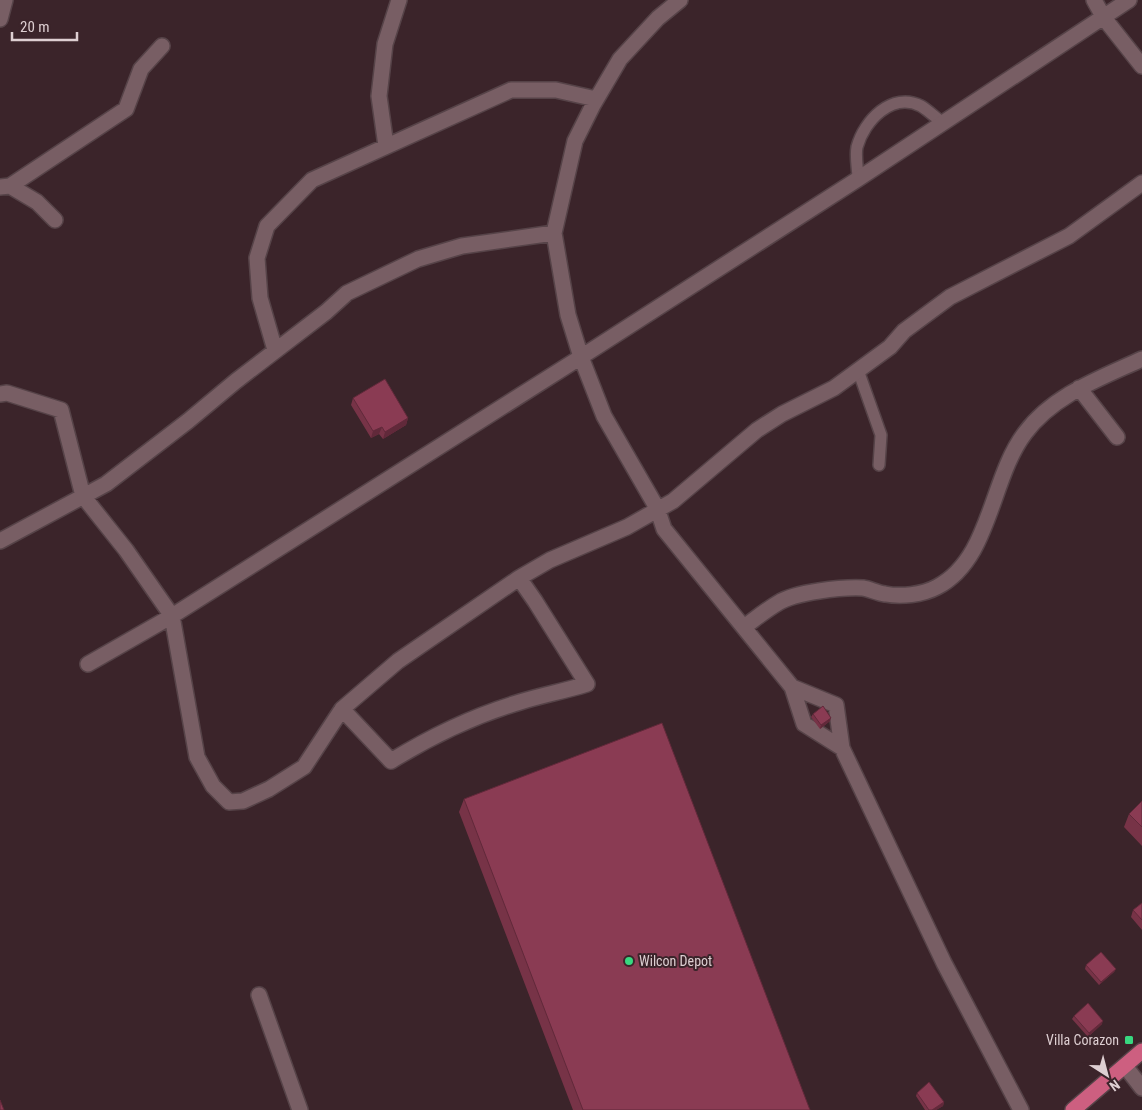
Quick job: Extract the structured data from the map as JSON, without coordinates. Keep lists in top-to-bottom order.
{
  "places": {
    "other": ["Wilcon Depot"],
    "transit": ["Villa Corazon"]
  },
  "scale_bar": "20 m",
  "north": "bottom right"
}
